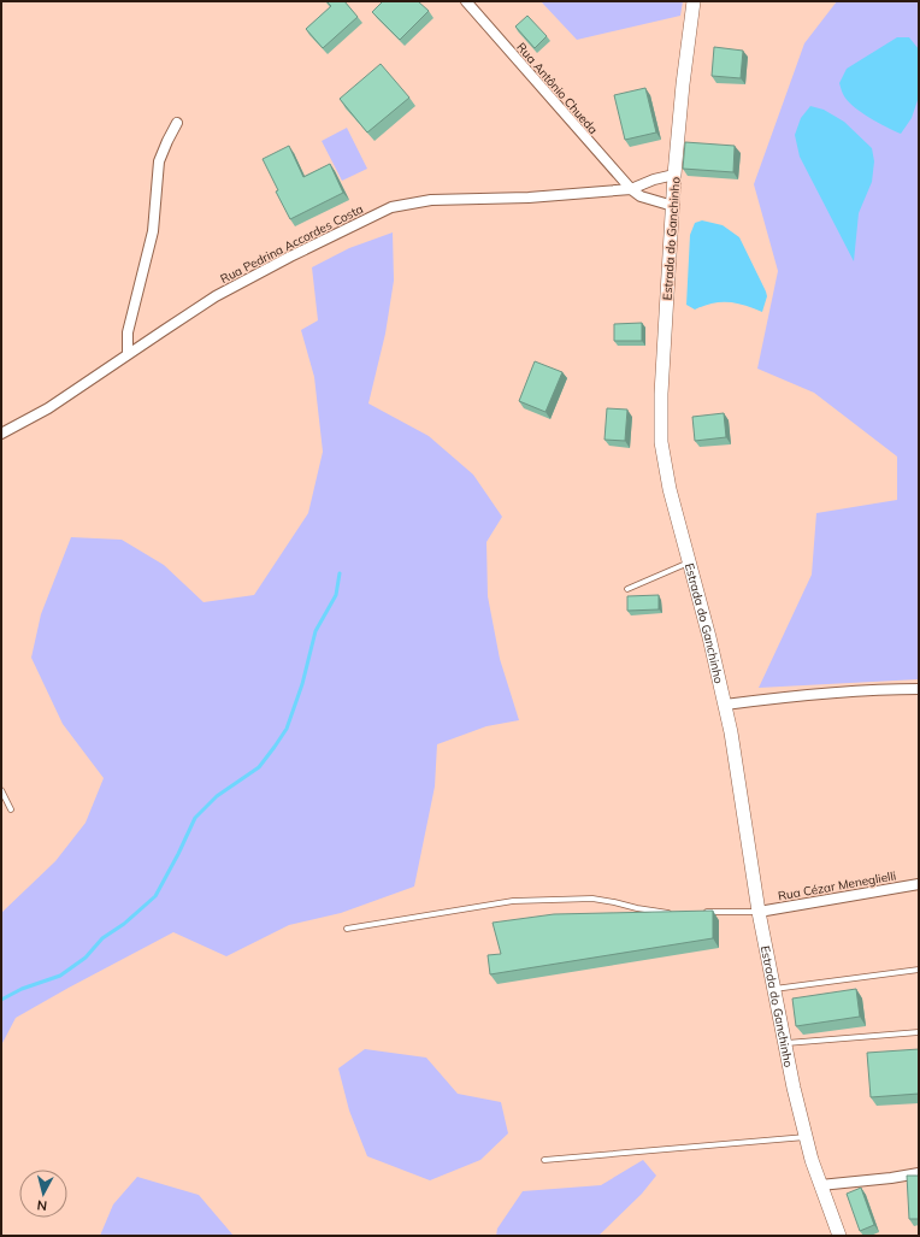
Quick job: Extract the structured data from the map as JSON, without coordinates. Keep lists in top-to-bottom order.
{
  "streets": {
    "street": [
      "Rua Antônio Chueda",
      "Estrada do Ganchinho",
      "Rua Pedrina Accordes Costa",
      "Rua Cézar Meneglielli"
    ]
  },
  "crossings": [
    ["Rua Antônio Chueda", "Rua Pedrina Accordes Costa"],
    ["Estrada do Ganchinho", "Rua Pedrina Accordes Costa"],
    ["Estrada do Ganchinho", "Rua Cézar Meneglielli"]
  ],
  "north": "bottom"
}
